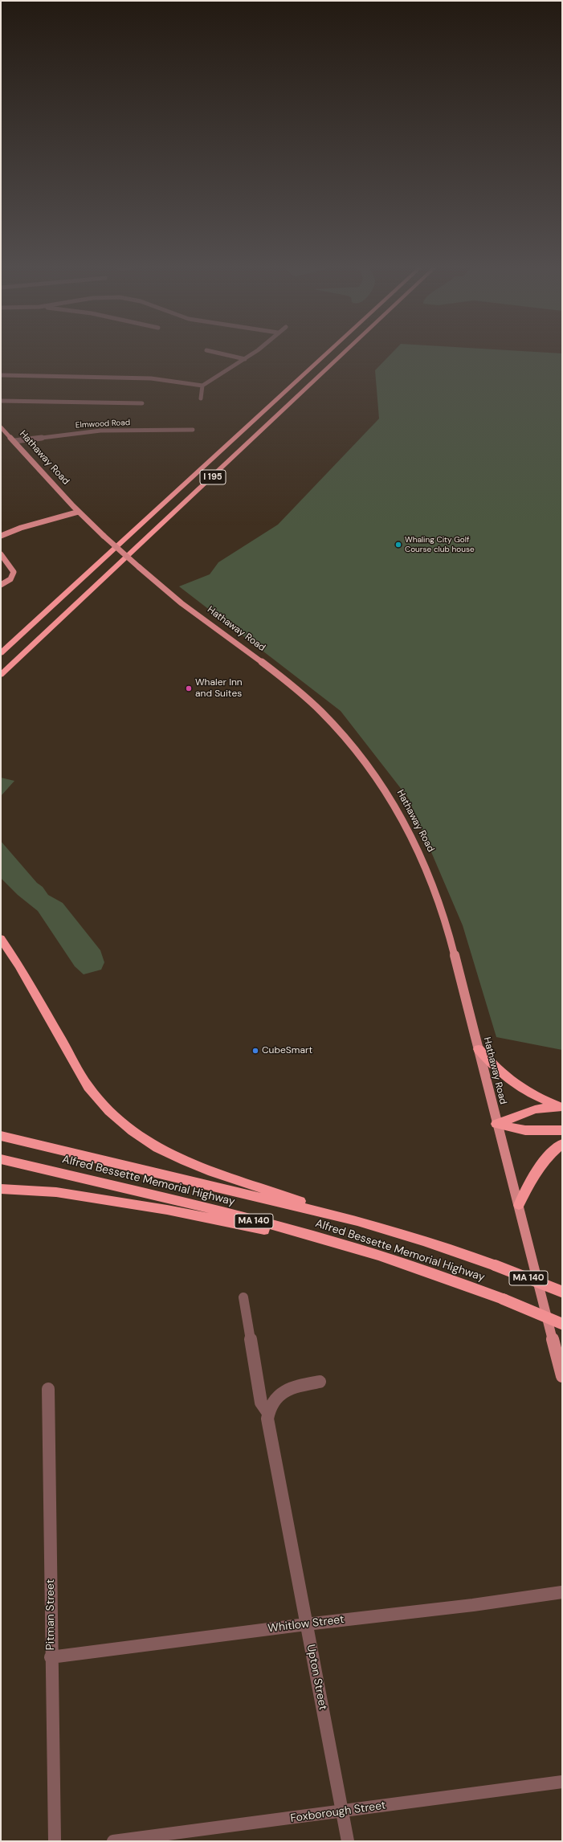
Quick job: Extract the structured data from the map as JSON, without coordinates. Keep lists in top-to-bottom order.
{
  "streets": {
    "highway": ["I 195", "Alfred Bessette Memorial Highway", "MA 140"],
    "main road": ["Hathaway Road"],
    "street": [
      "Elmwood Road",
      "Pitman Street",
      "Whitlow Street",
      "Upton Street",
      "Foxborough Street"
    ]
  },
  "crossings": [
    ["Elmwood Road", "Hathaway Road"],
    ["Pitman Street", "Whitlow Street"],
    ["Whitlow Street", "Upton Street"],
    ["Upton Street", "Foxborough Street"]
  ],
  "places": ["Whaling City Golf Course club house", "Whaler Inn and Suites", "CubeSmart"]
}
